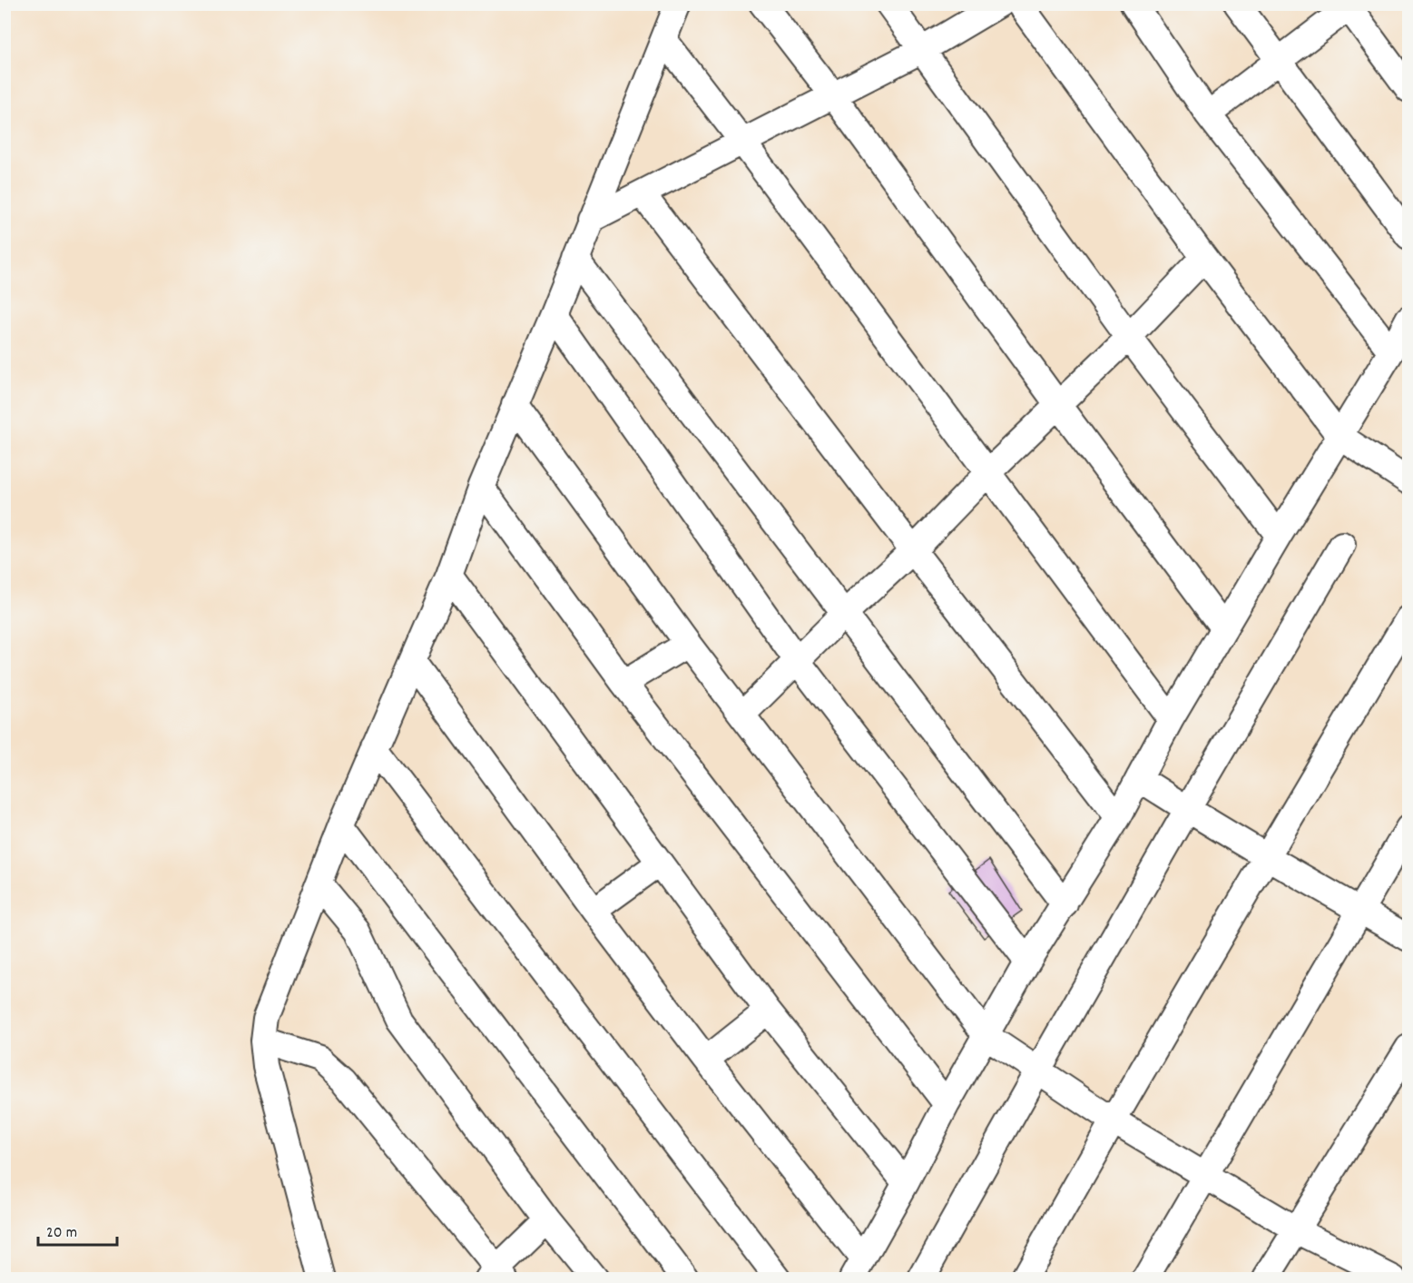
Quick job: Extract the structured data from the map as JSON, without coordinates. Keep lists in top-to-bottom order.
{
  "scale_bar": "20 m"
}
